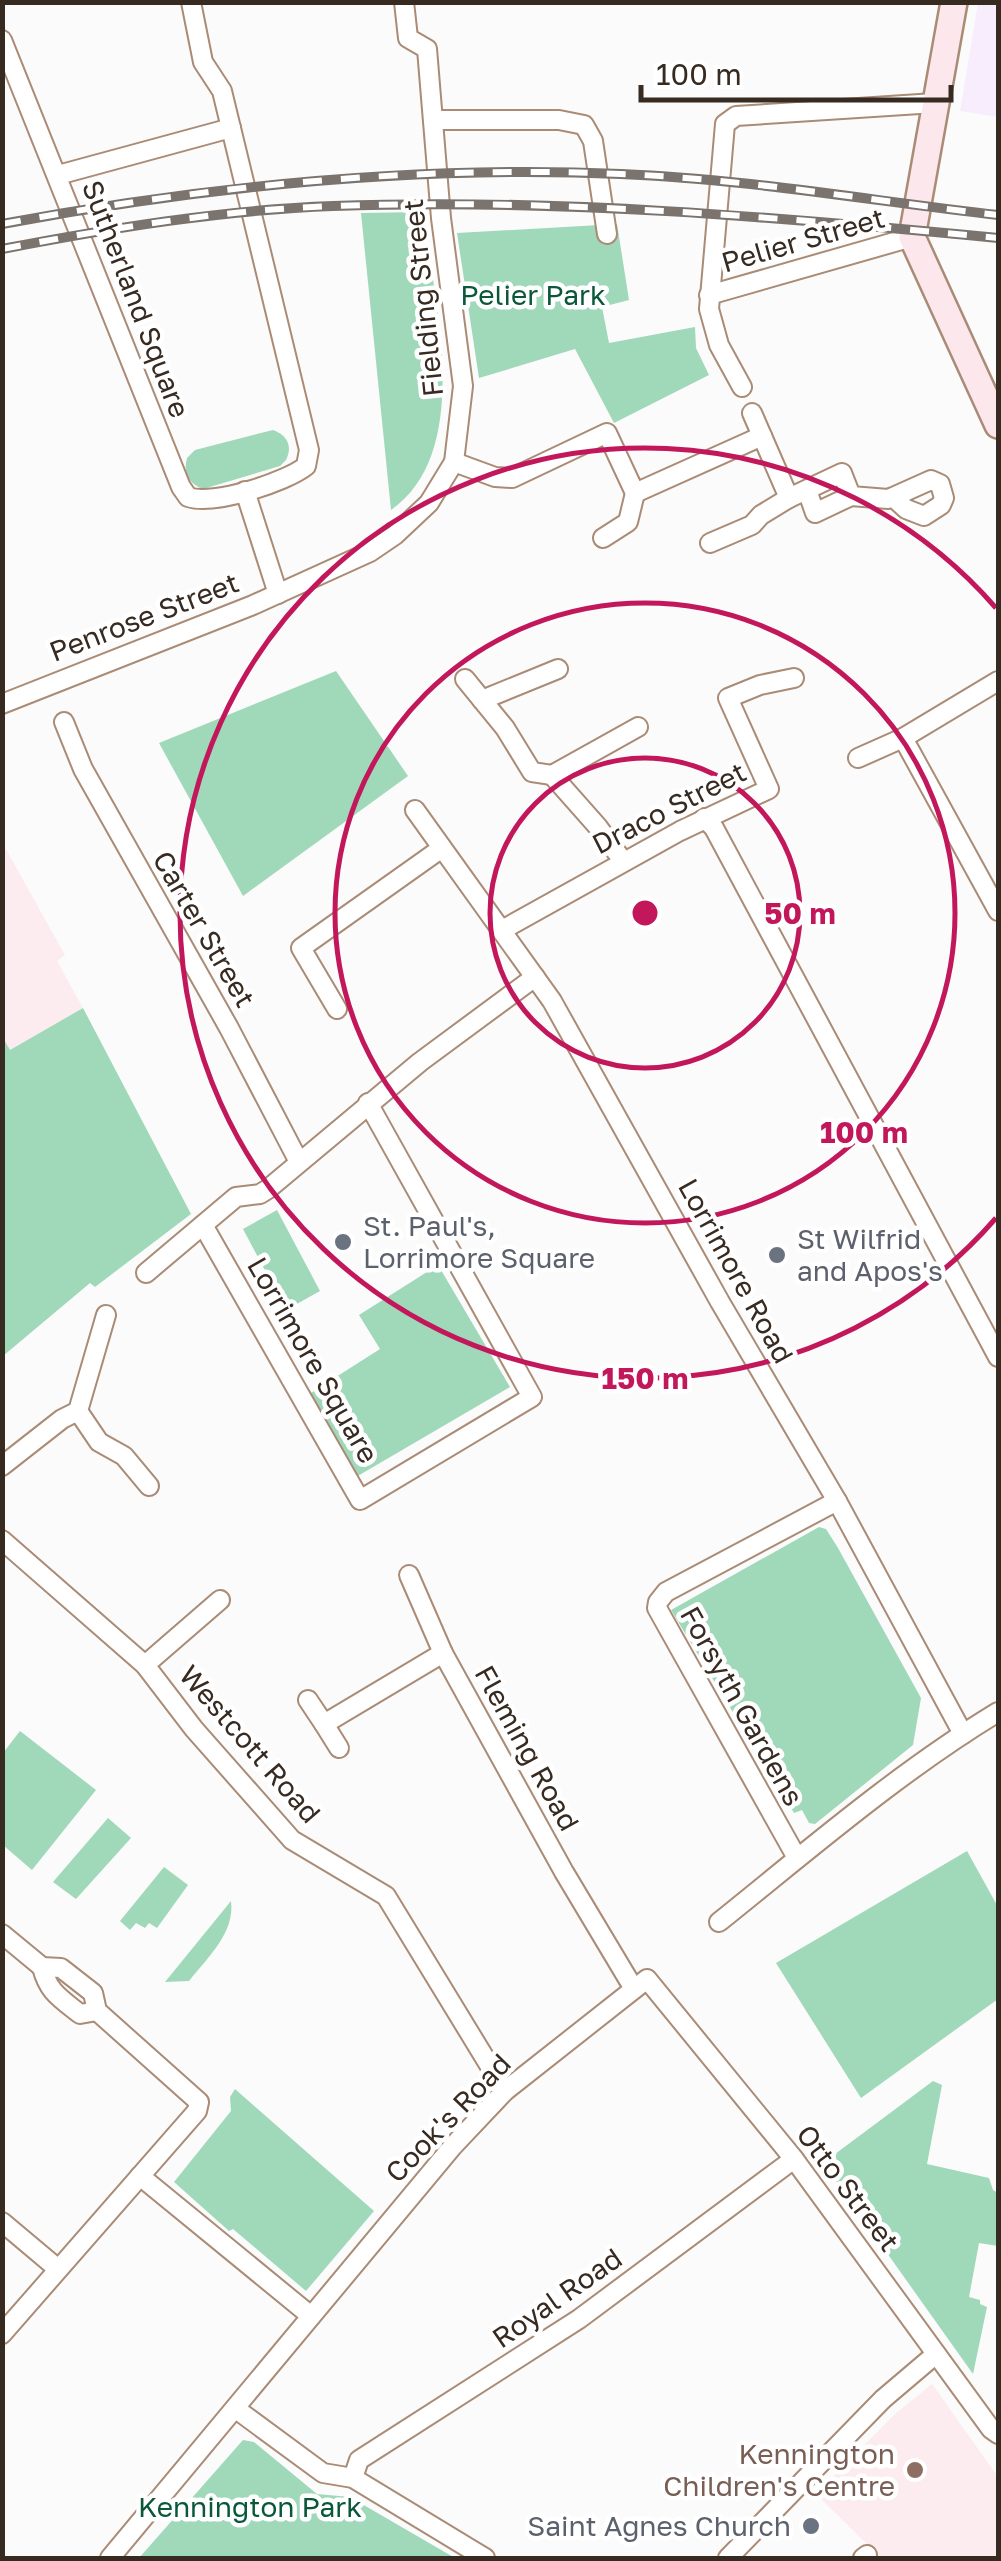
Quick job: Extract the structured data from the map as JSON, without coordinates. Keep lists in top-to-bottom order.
{
  "streets": {
    "street": [
      "Pelier Street",
      "Fielding Street",
      "Sutherland Square",
      "Penrose Street",
      "Draco Street",
      "Carter Street",
      "Lorrimore Road",
      "Lorrimore Square",
      "Forsyth Gardens",
      "Westcott Road",
      "Fleming Road",
      "Cook's Road",
      "Otto Street",
      "Royal Road"
    ]
  },
  "crossings": [
    ["Fielding Street", "Penrose Street"],
    ["Draco Street", "Lorrimore Road"],
    ["Lorrimore Road", "Forsyth Gardens"],
    ["Westcott Road", "Cook's Road"],
    ["Fleming Road", "Cook's Road"],
    ["Fleming Road", "Otto Street"],
    ["Cook's Road", "Otto Street"],
    ["Otto Street", "Royal Road"]
  ],
  "parks": ["Pelier Park", "Kennington Park"],
  "places": [
    "St. Paul's, Lorrimore Square",
    "St Wilfrid and Apos's",
    "Kennington Children's Centre",
    "Saint Agnes Church"
  ],
  "scale_bar": "100 m",
  "rings": ["50 m", "100 m", "150 m"]
}
